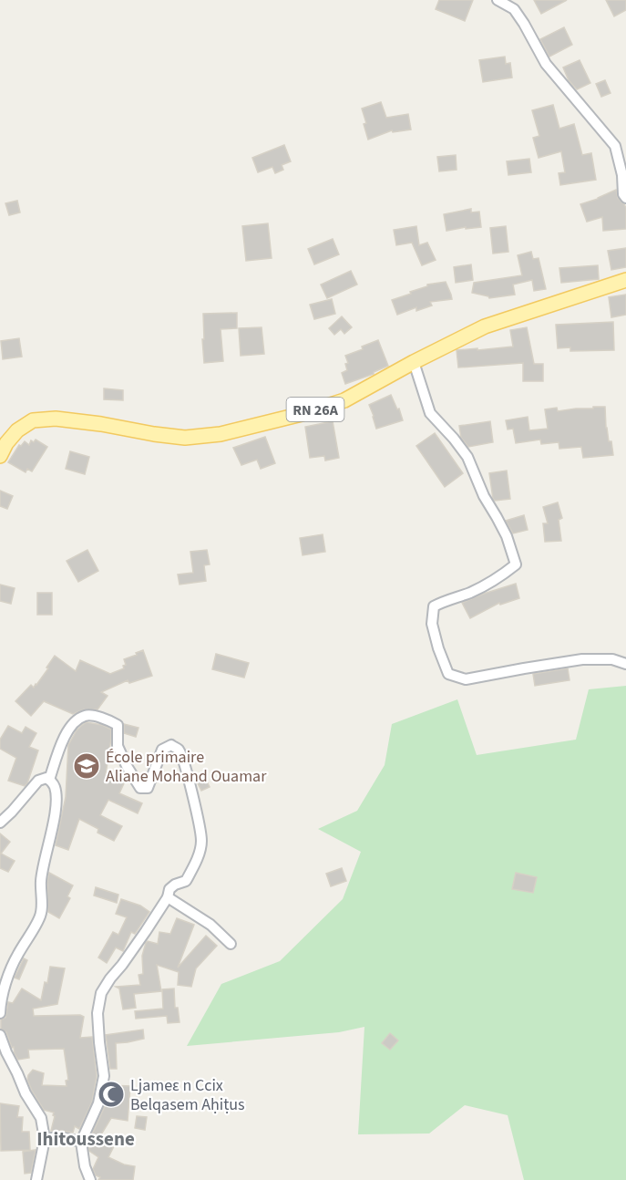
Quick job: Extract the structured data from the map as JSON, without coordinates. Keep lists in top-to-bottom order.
{
  "streets": {
    "main road": ["RN 26A"]
  },
  "districts": ["Ihitoussene"],
  "places": {
    "school or university": ["École primaire Aliane Mohand Ouamar"],
    "mosque": ["Ljameɛ n Ccix Belqasem Aḥiṭus"]
  }
}
